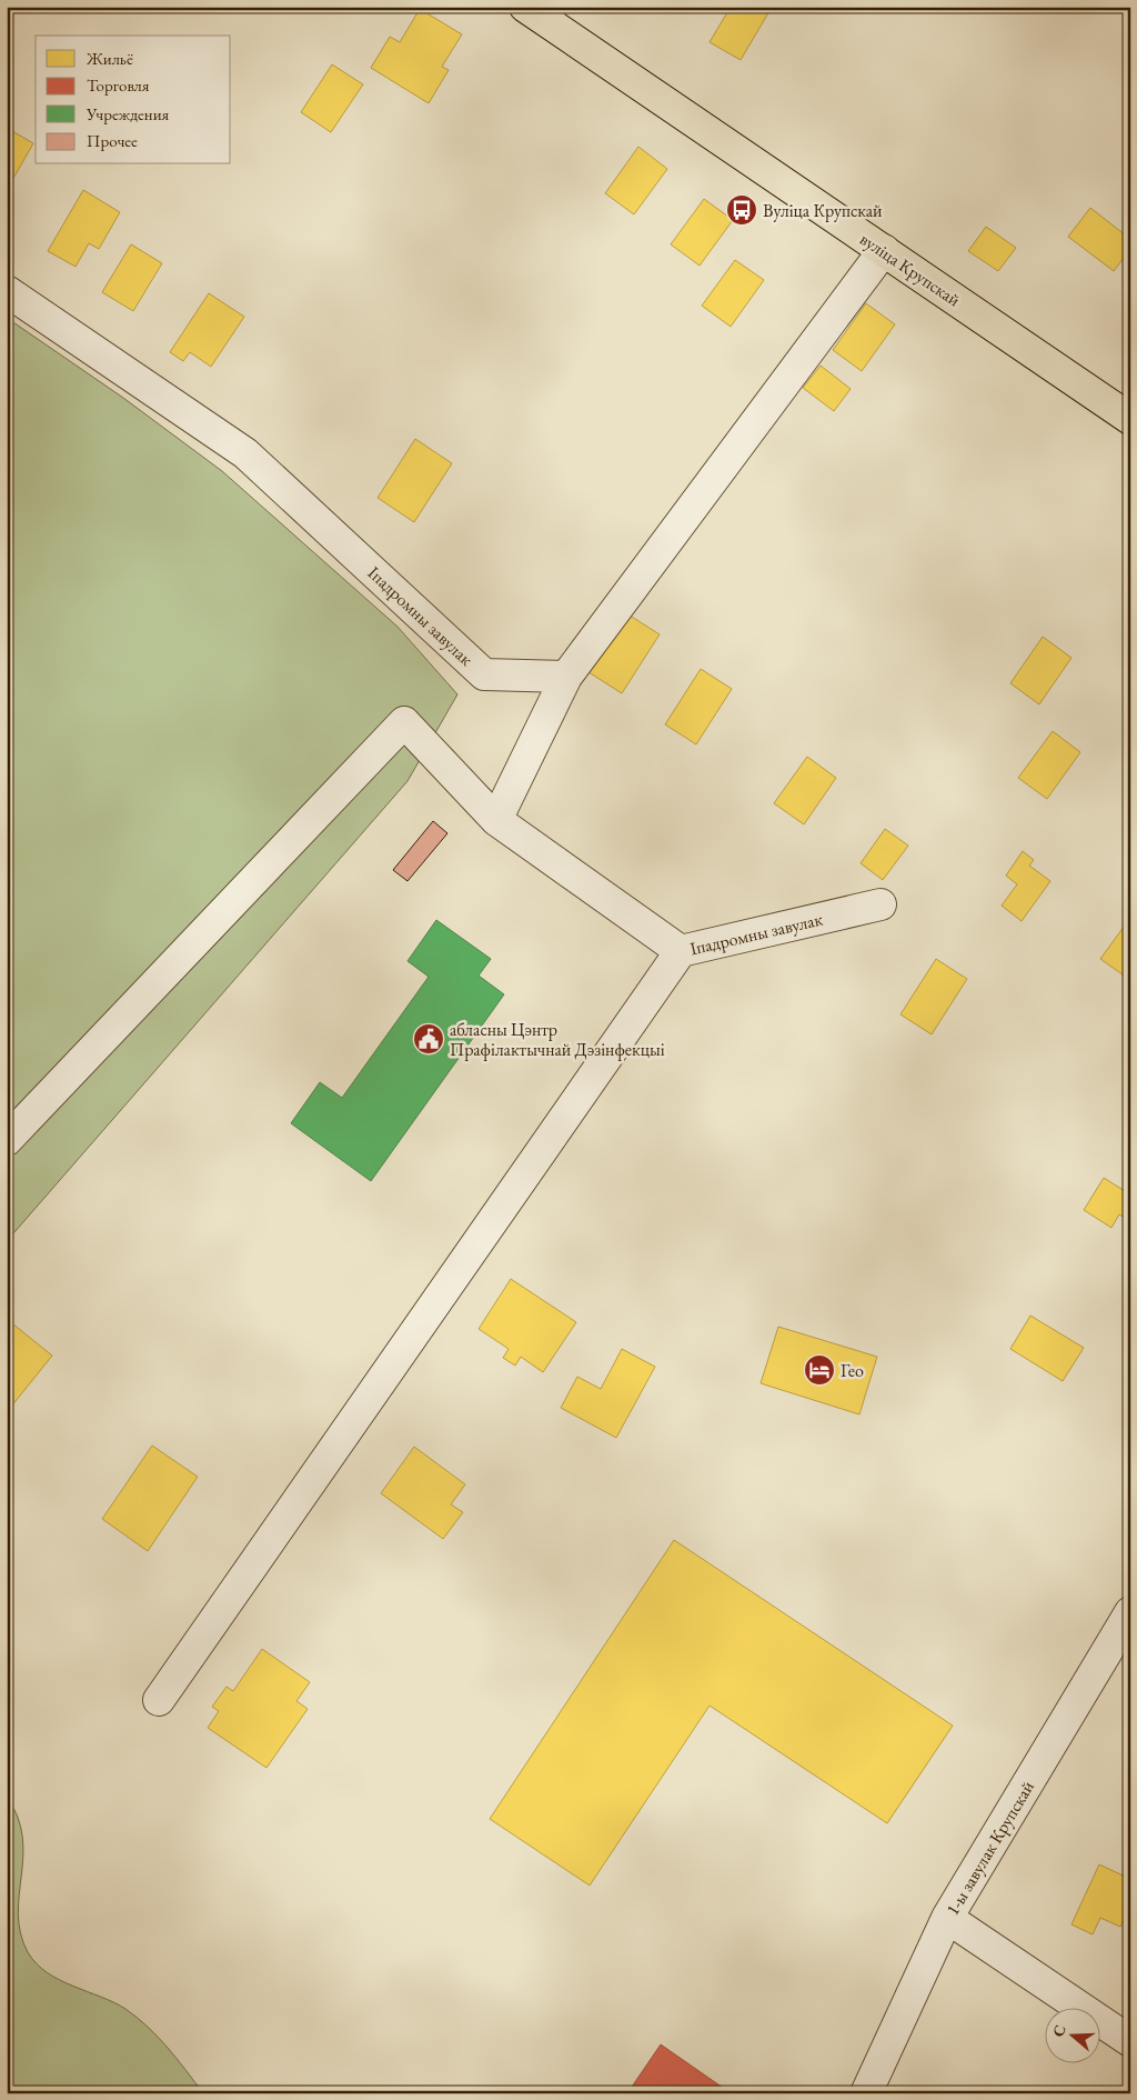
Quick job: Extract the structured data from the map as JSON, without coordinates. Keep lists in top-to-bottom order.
{
  "streets": {
    "main road": ["вуліца Крупскай"],
    "street": ["Іпадромны завулак", "1-ы завулак Крупскай"]
  },
  "places": {
    "bus stop": ["Вуліца Крупскай"],
    "public building": ["абласны Цэнтр Прафілактычнай Дэзінфекцыі"],
    "hotel": ["Гео"]
  },
  "legend": [
    "Жильё",
    "Торговля",
    "Учреждения",
    "Прочее"
  ],
  "north": "left"
}
